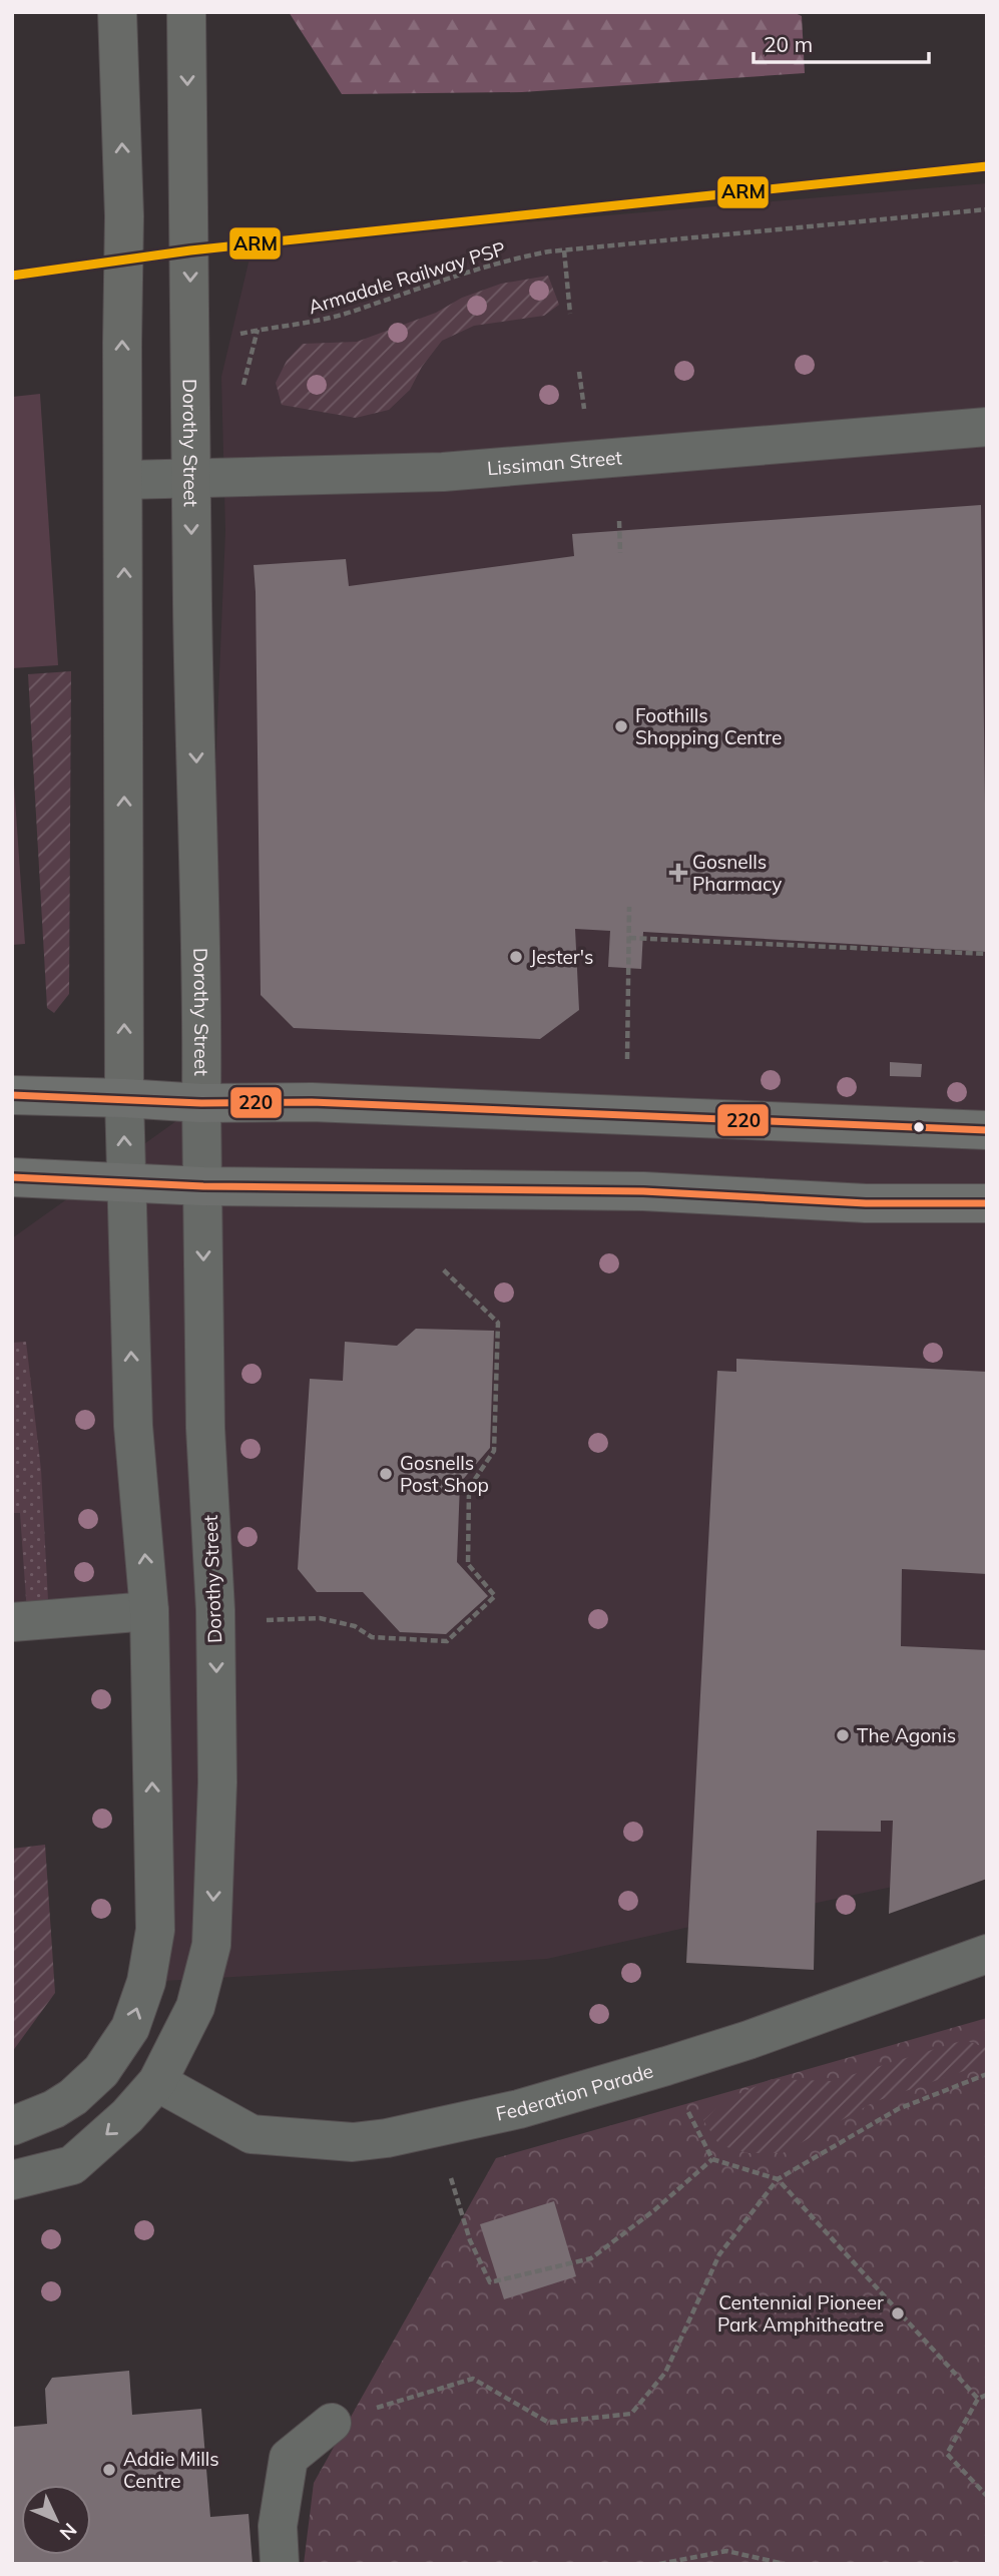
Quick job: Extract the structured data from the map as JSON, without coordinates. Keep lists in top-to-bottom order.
{
  "streets": {
    "main road": ["Dorothy Street"],
    "street": ["Lissiman Street", "Federation Parade"],
    "path": ["Armadale Railway PSP"]
  },
  "crossings": [
    ["Armadale Railway PSP", "Dorothy Street"],
    ["Dorothy Street", "Lissiman Street"],
    ["Dorothy Street", "Federation Parade"]
  ],
  "places": {
    "other": [
      "Foothills Shopping Centre",
      "Jester's",
      "Gosnells Post Shop",
      "The Agonis",
      "Centennial Pioneer Park Amphitheatre",
      "Addie Mills Centre"
    ],
    "health": ["Gosnells Pharmacy"]
  },
  "lines": ["transit line ARM", "transit line 220"],
  "scale_bar": "20 m",
  "north": "bottom right"
}
